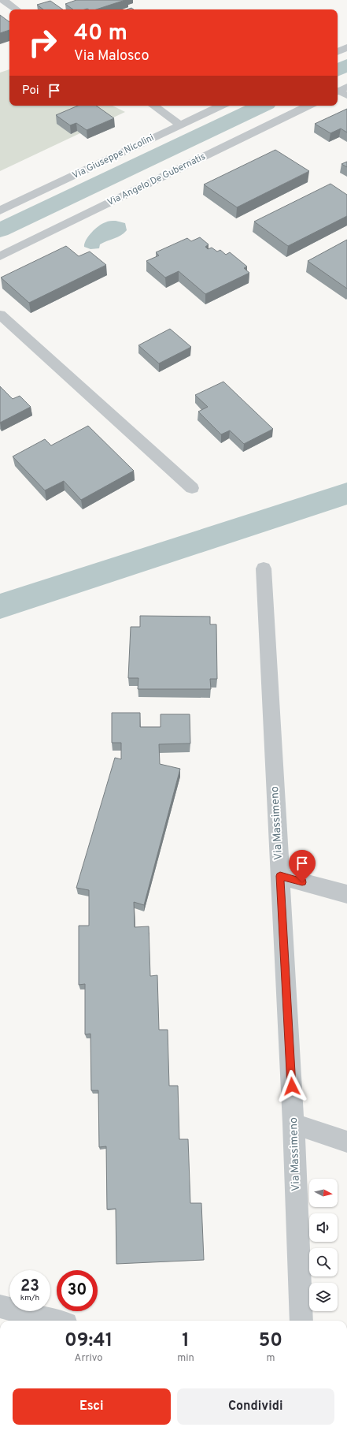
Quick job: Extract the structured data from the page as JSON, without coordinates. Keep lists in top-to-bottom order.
{
  "streets": {
    "street": ["Via Giuseppe Nicolini", "Via Angelo De Gubernatis", "Via Massimeno"]
  },
  "north": "right",
  "page": {
    "turn": ["40 m", "Via Malosco"],
    "then": "Poi",
    "speed": "23 km/h",
    "limit": "30",
    "eta": [
      "09:41",
      "Arrivo",
      "1",
      "min",
      "50",
      "m"
    ],
    "buttons": ["Esci", "Condividi"]
  }
}
